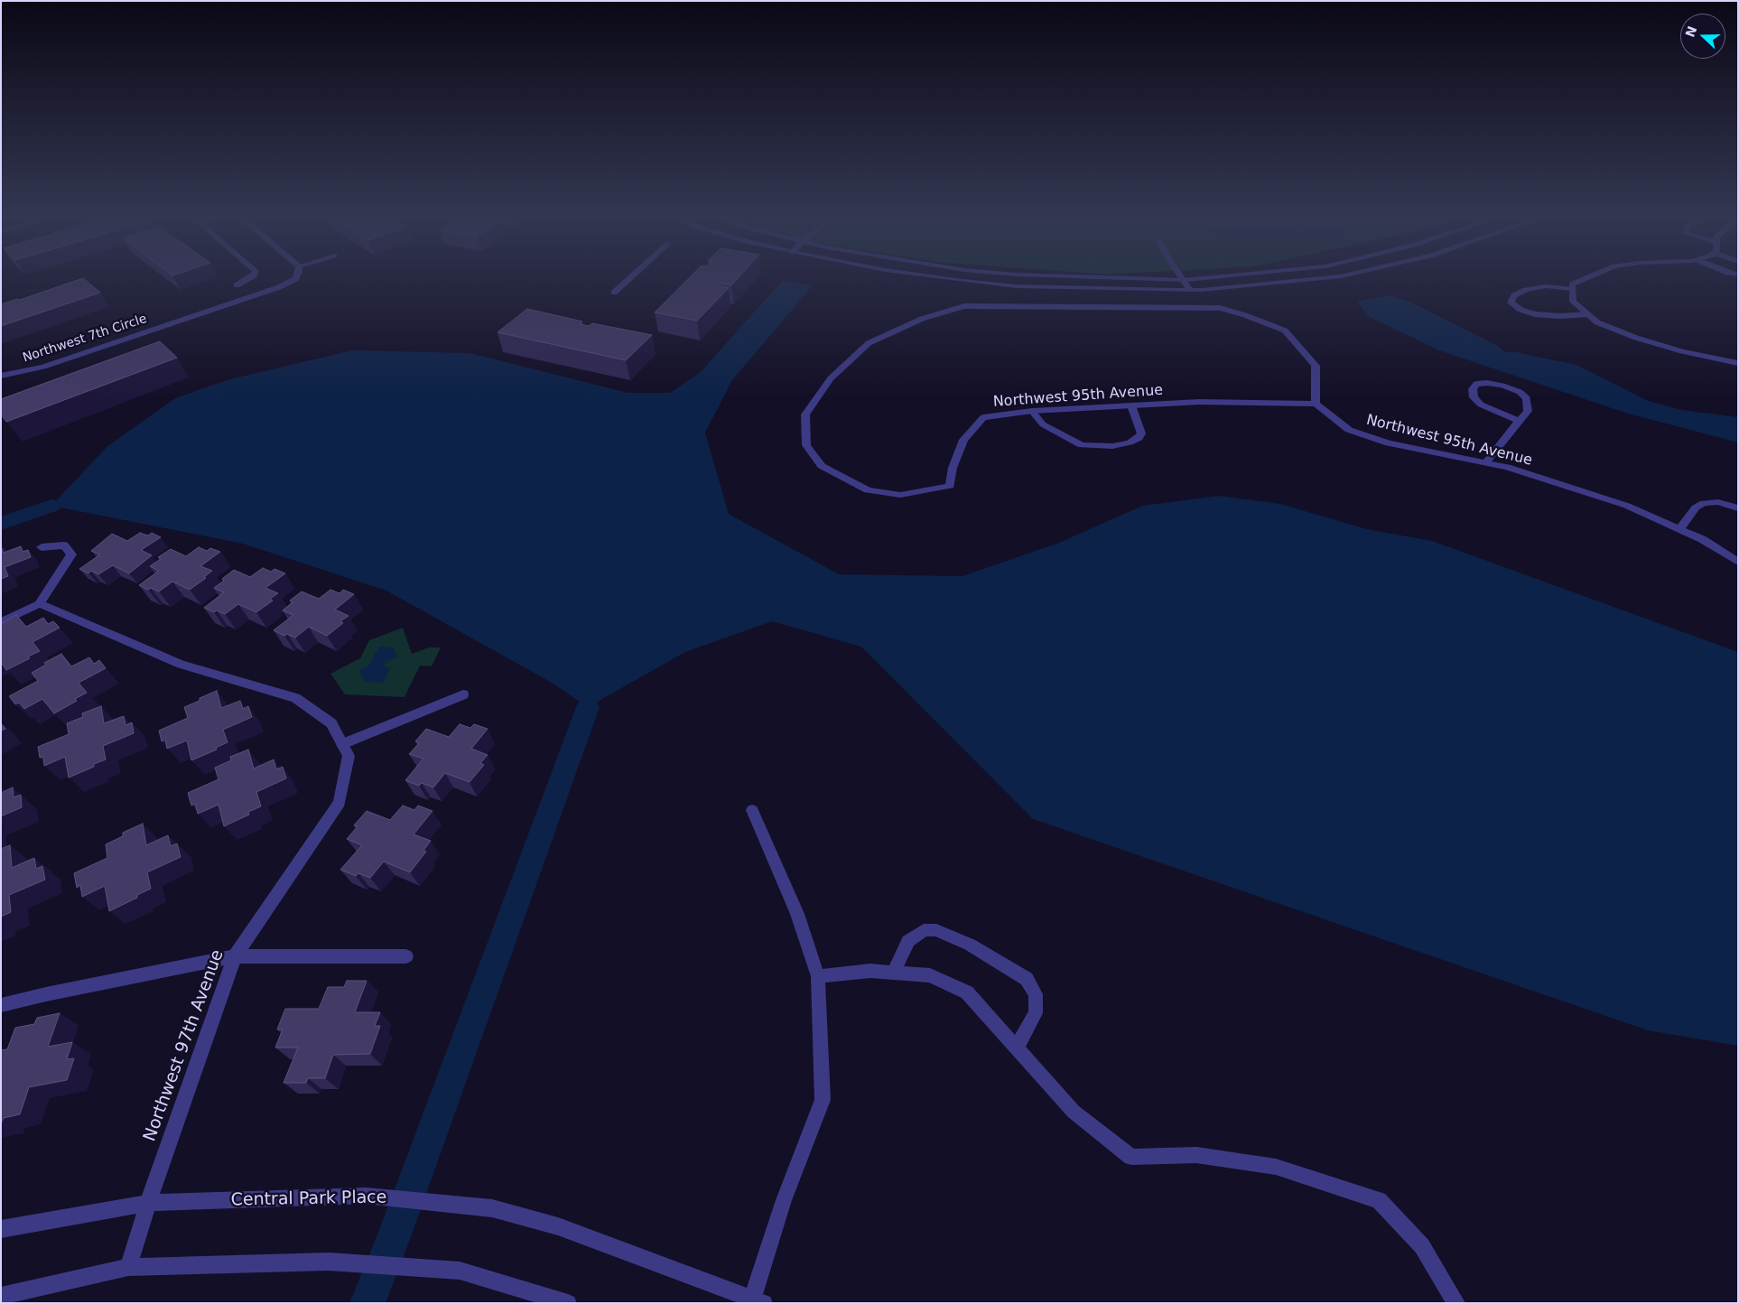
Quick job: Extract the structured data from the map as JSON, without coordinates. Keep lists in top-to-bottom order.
{
  "streets": {
    "street": [
      "Northwest 7th Circle",
      "Northwest 95th Avenue",
      "Northwest 97th Avenue",
      "Central Park Place"
    ]
  },
  "crossings": [
    ["Northwest 97th Avenue", "Central Park Place"]
  ],
  "north": "left"
}
